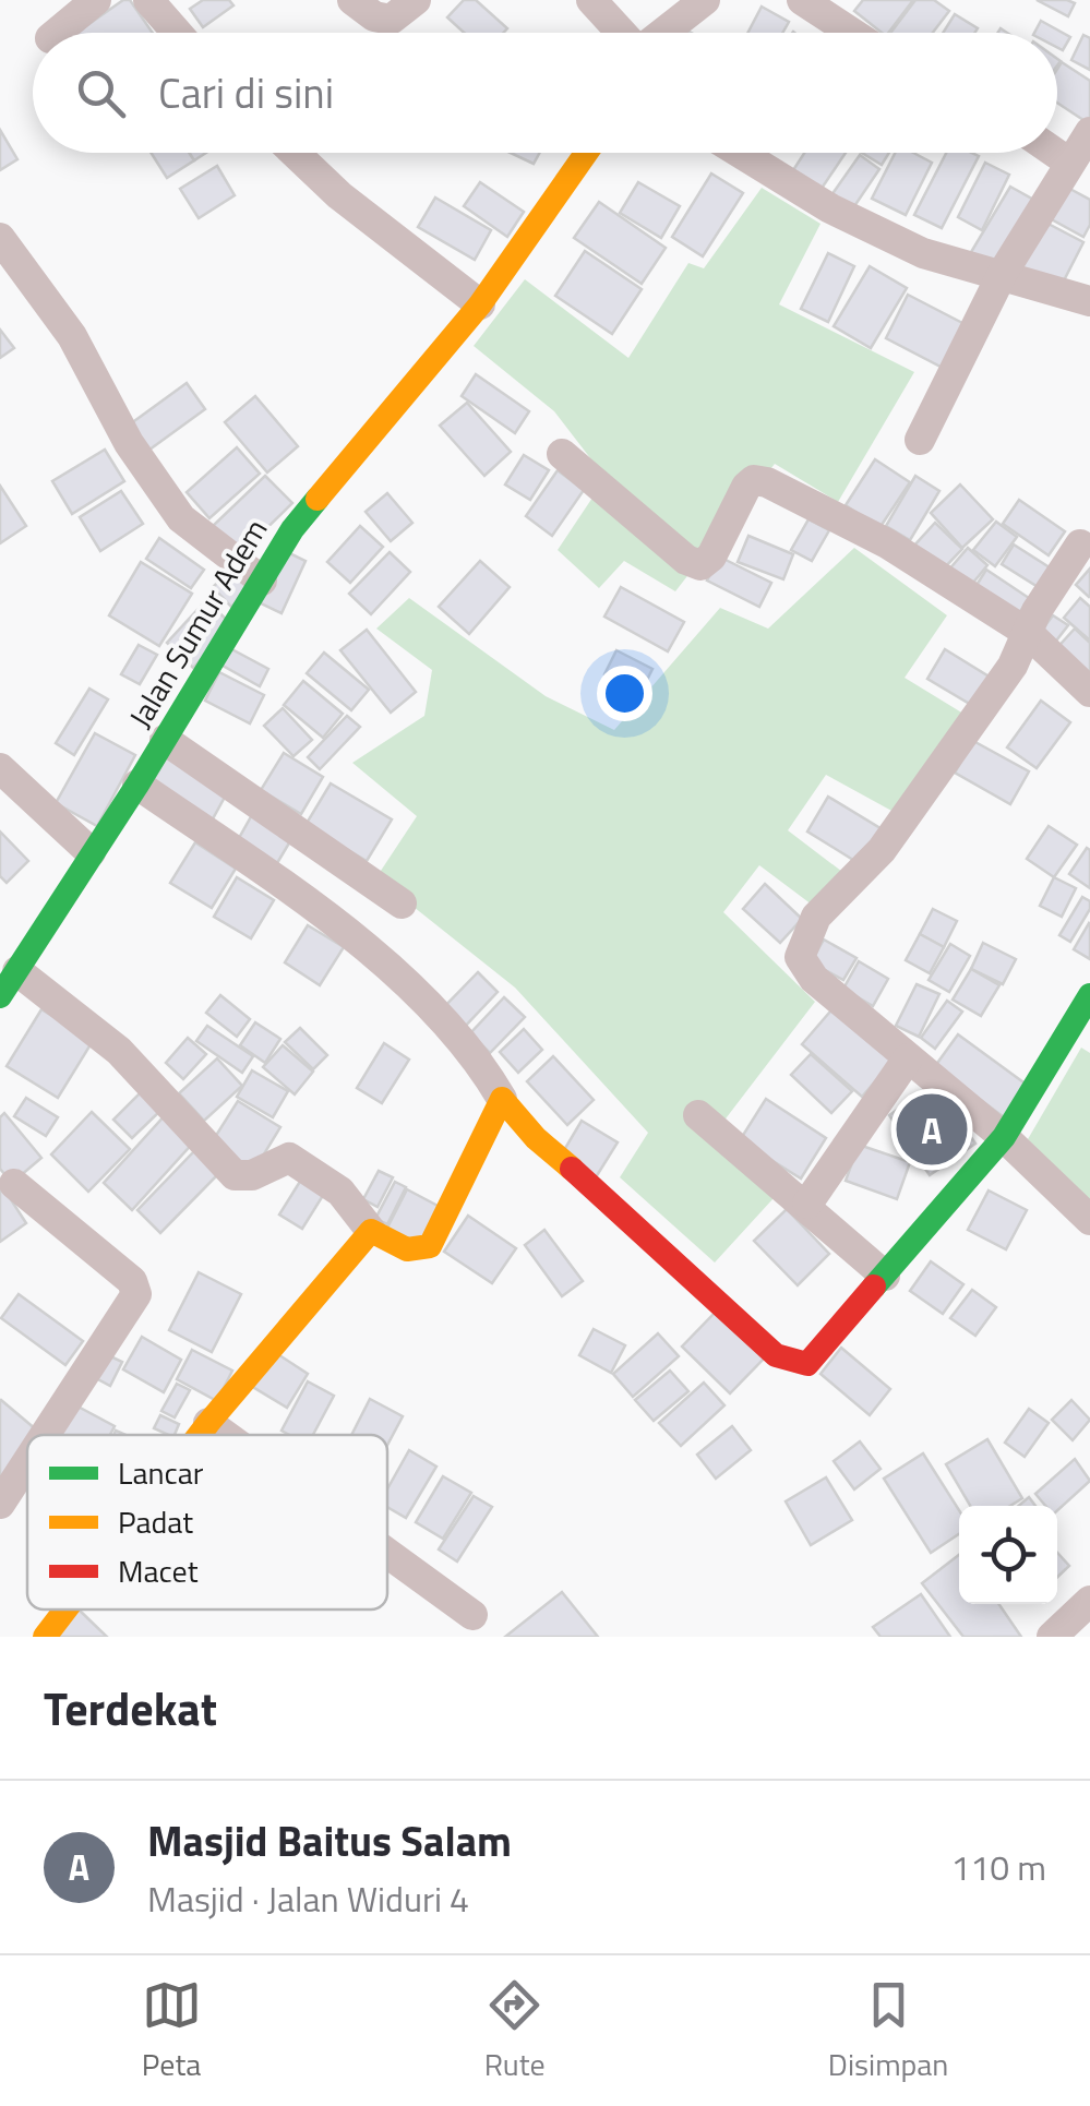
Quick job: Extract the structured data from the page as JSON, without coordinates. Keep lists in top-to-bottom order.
{
  "streets": {
    "street": ["Jalan Sumur Adem"]
  },
  "legend": ["Lancar", "Padat", "Macet"],
  "page": {
    "search": "Cari di sini",
    "pins": "A",
    "heading": "Terdekat",
    "list": [
      {
        "mark": "A",
        "name": "Masjid Baitus Salam",
        "note": "Masjid · Jalan Widuri 4",
        "value": "110 m"
      }
    ],
    "nav": ["Peta", "Rute", "Disimpan"]
  }
}
